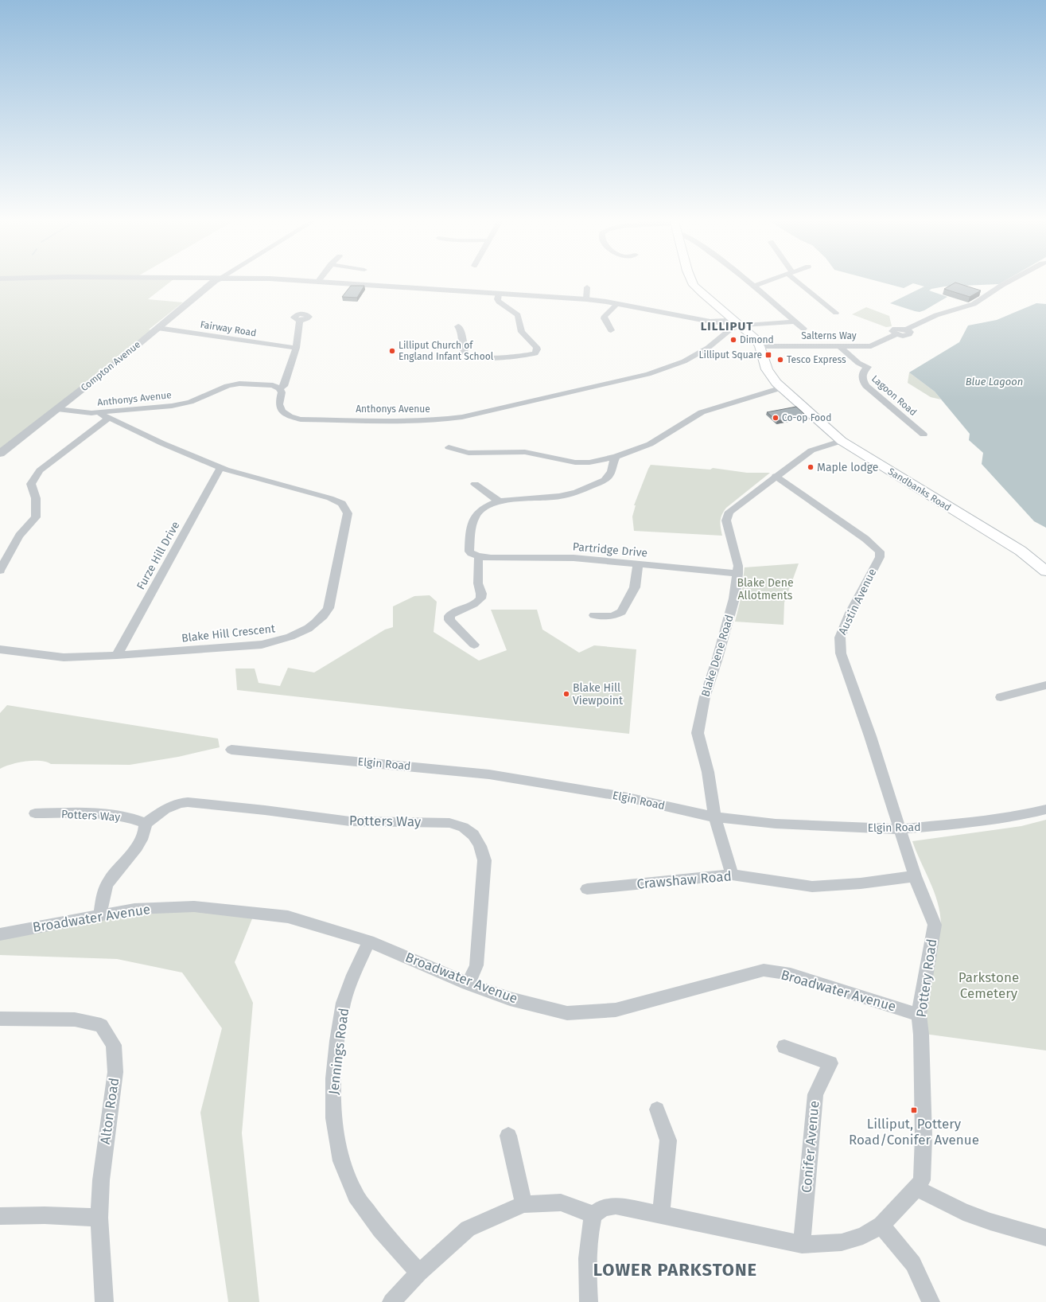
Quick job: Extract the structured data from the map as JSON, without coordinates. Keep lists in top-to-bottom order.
{
  "streets": {
    "main road": ["Sandbanks Road"],
    "street": [
      "Fairway Road",
      "Salterns Way",
      "Compton Avenue",
      "Lagoon Road",
      "Anthonys Avenue",
      "Partridge Drive",
      "Furze Hill Drive",
      "Austin Avenue",
      "Blake Hill Crescent",
      "Blake Dene Road",
      "Elgin Road",
      "Potters Way",
      "Crawshaw Road",
      "Broadwater Avenue",
      "Pottery Road",
      "Jennings Road",
      "Alton Road",
      "Conifer Avenue"
    ]
  },
  "crossings": [
    ["Fairway Road", "Compton Avenue"],
    ["Salterns Way", "Lagoon Road"],
    ["Salterns Way", "Sandbanks Road"],
    ["Compton Avenue", "Anthonys Avenue"],
    ["Anthonys Avenue", "Sandbanks Road"],
    ["Anthonys Avenue", "Blake Hill Crescent"],
    ["Sandbanks Road", "Blake Dene Road"],
    ["Partridge Drive", "Blake Dene Road"],
    ["Furze Hill Drive", "Blake Hill Crescent"],
    ["Austin Avenue", "Blake Dene Road"],
    ["Austin Avenue", "Elgin Road"],
    ["Austin Avenue", "Pottery Road"],
    ["Blake Dene Road", "Elgin Road"],
    ["Blake Dene Road", "Crawshaw Road"],
    ["Elgin Road", "Pottery Road"],
    ["Potters Way", "Broadwater Avenue"],
    ["Crawshaw Road", "Pottery Road"],
    ["Broadwater Avenue", "Pottery Road"],
    ["Broadwater Avenue", "Jennings Road"]
  ],
  "districts": ["LILLIPUT", "LOWER PARKSTONE"],
  "water": ["Blue Lagoon"],
  "parks": ["Blake Dene Allotments", "Parkstone Cemetery"],
  "places": {
    "other": [
      "Dimond",
      "Lilliput Church of England Infant School",
      "Tesco Express",
      "Co-op Food",
      "Maple lodge",
      "Blake Hill Viewpoint"
    ],
    "transit": ["Lilliput Square", "Lilliput, Pottery Road/Conifer Avenue"]
  }
}
